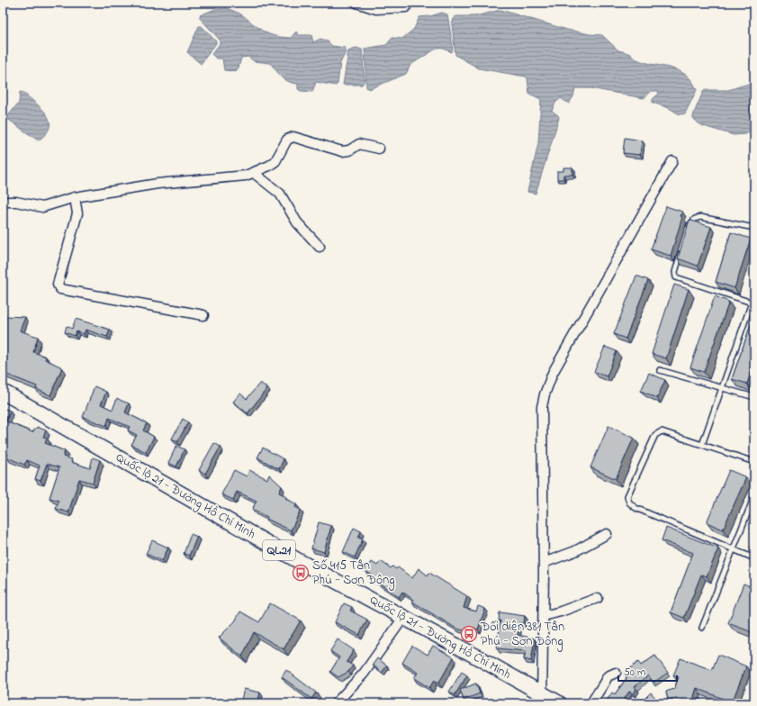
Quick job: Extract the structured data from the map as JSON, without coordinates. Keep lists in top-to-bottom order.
{
  "streets": {
    "highway": ["Quốc lộ 21 - Đường Hồ Chí Minh", "QL.21"]
  },
  "places": {
    "bus stop": ["Số 415 Tân Phú - Sơn Đông", "Đối diện 381 Tân Phú - Sơn Đông"]
  },
  "scale_bar": "50 m"
}
